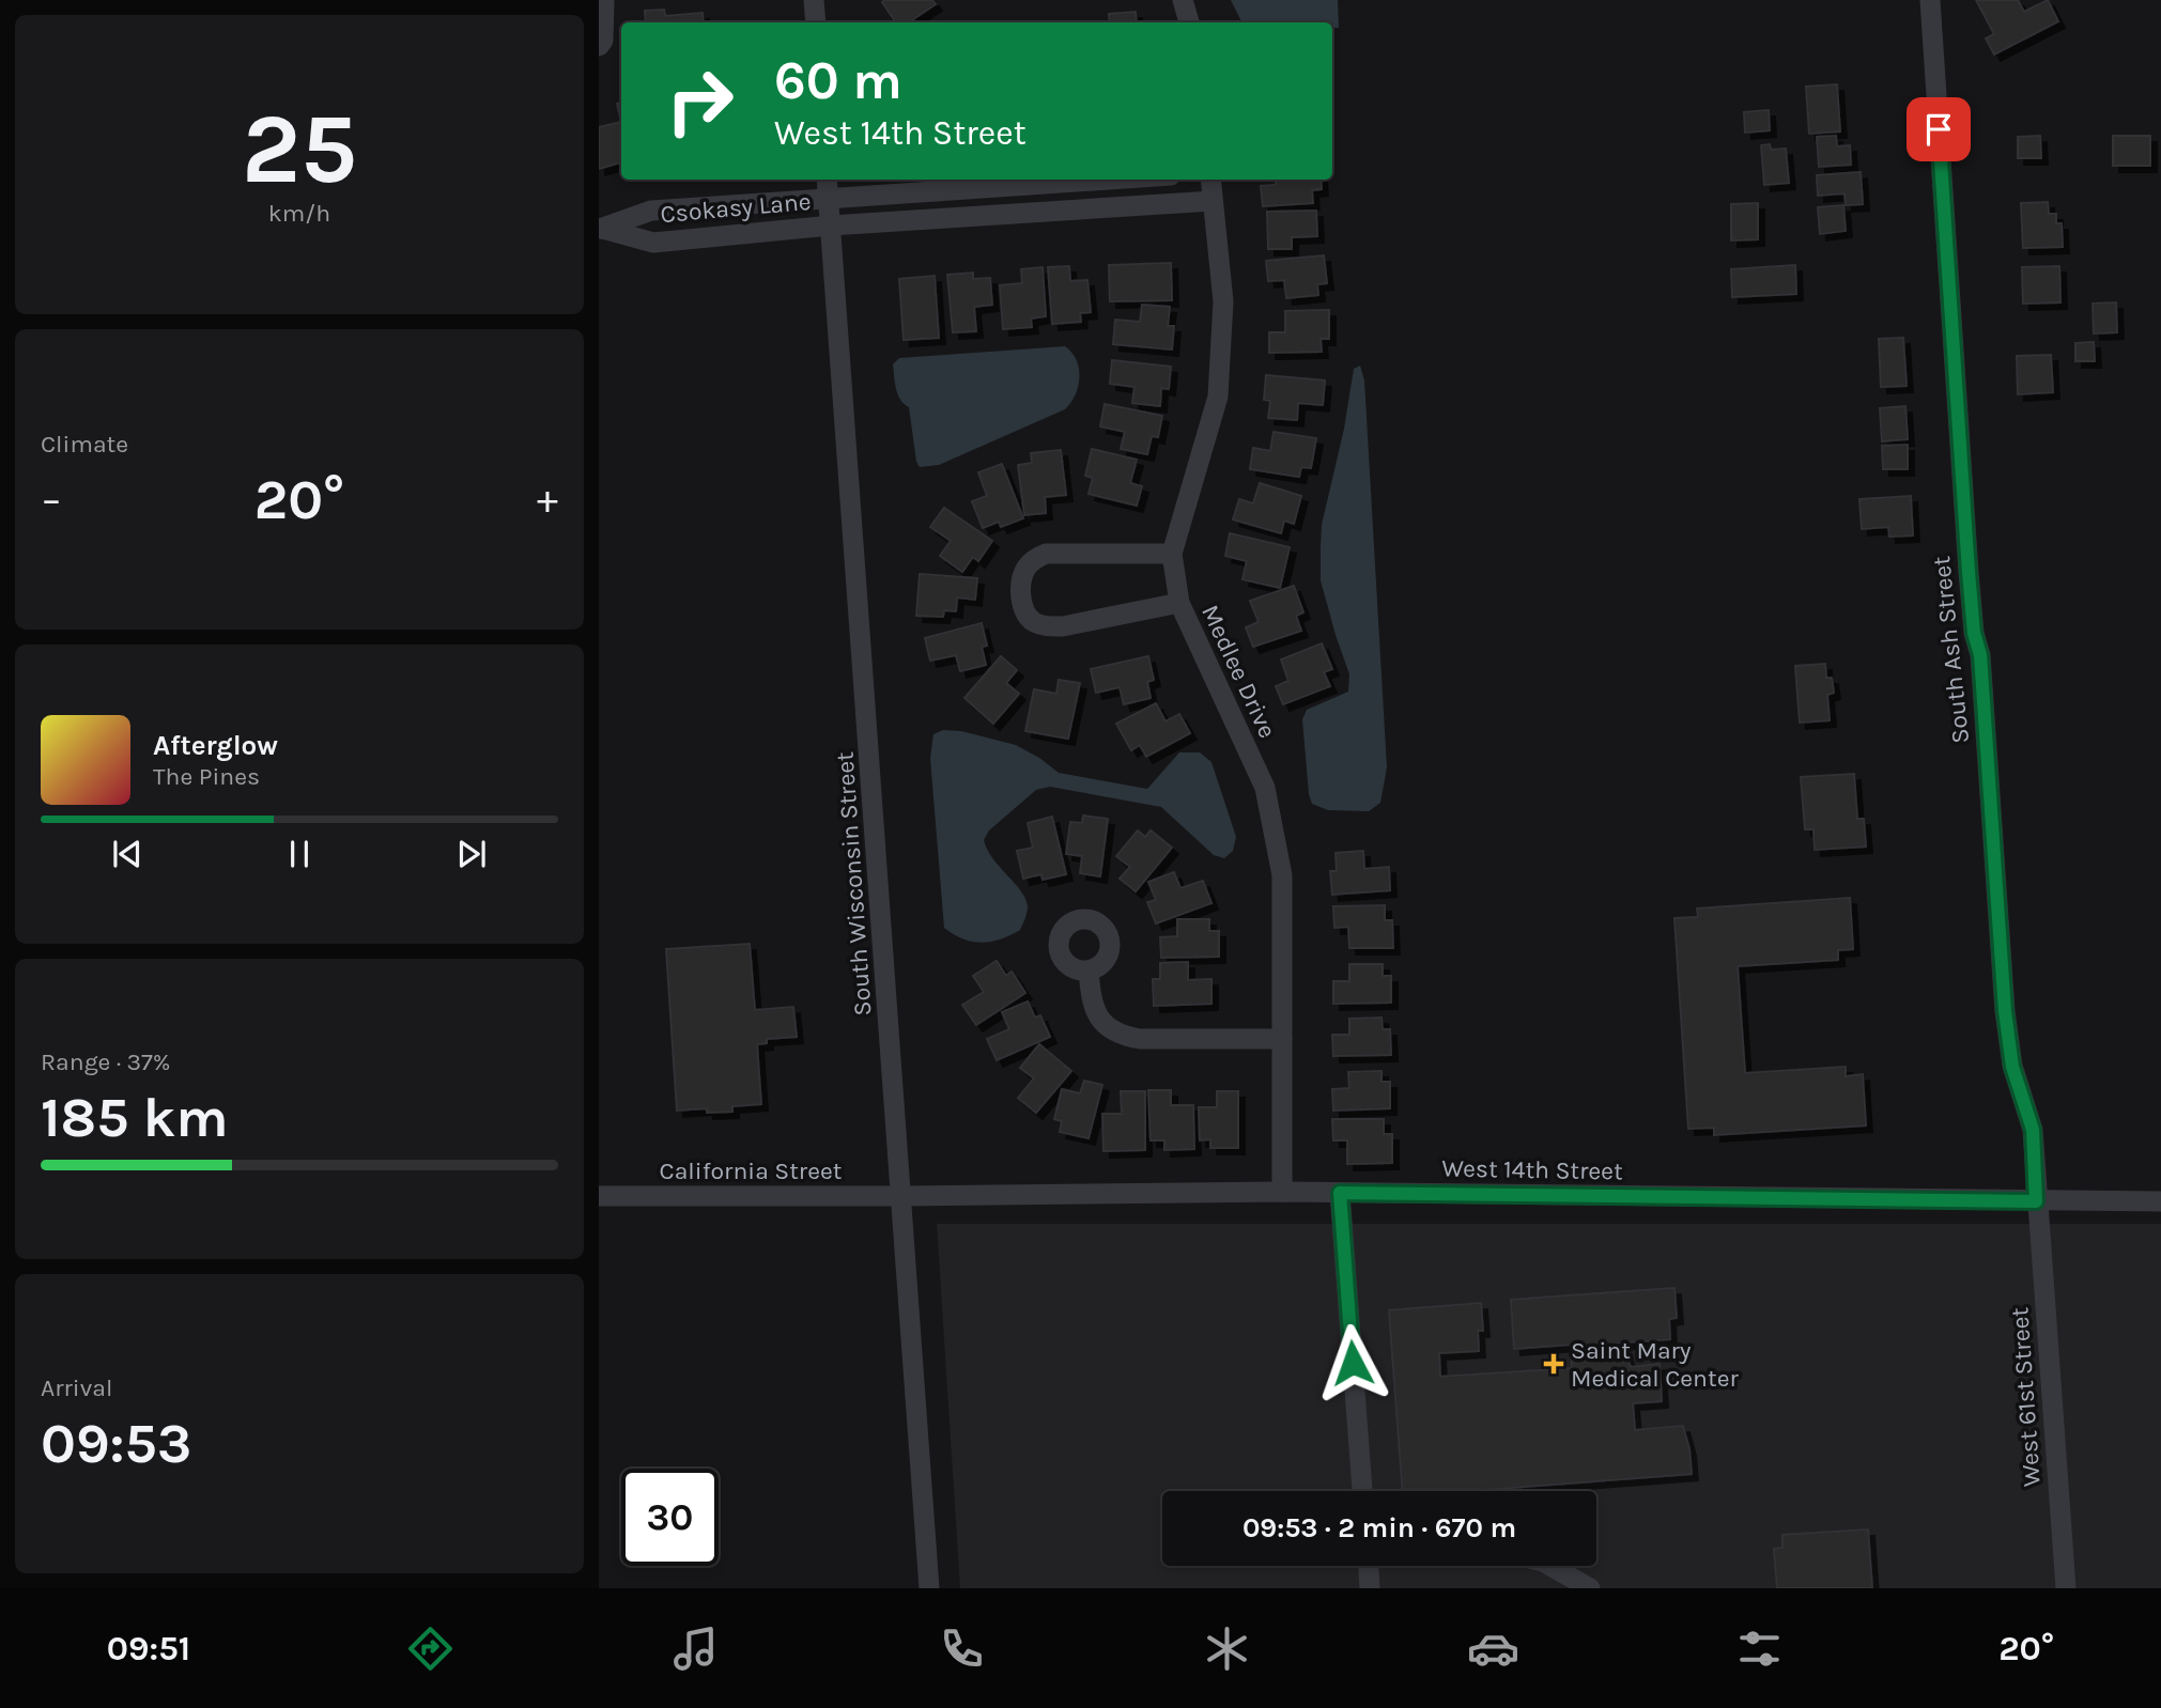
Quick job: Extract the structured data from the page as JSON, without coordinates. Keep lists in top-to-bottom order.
{
  "streets": {
    "street": [
      "Csokasy Lane",
      "South Ash Street",
      "Medlee Drive",
      "South Wisconsin Street",
      "West 14th Street",
      "California Street",
      "West 61st Street"
    ]
  },
  "crossings": [
    ["Csokasy Lane", "Medlee Drive"],
    ["Csokasy Lane", "South Wisconsin Street"],
    ["South Ash Street", "West 14th Street"],
    ["South Ash Street", "West 61st Street"],
    ["Medlee Drive", "West 14th Street"],
    ["South Wisconsin Street", "West 14th Street"],
    ["South Wisconsin Street", "California Street"],
    ["West 14th Street", "California Street"],
    ["West 14th Street", "West 61st Street"]
  ],
  "places": {
    "health": ["Saint Mary Medical Center"]
  },
  "page": {
    "tile": [
      ["25", "km/h"],
      "Climate",
      ["Range · 37%", "185 km"],
      ["Arrival", "09:53"]
    ],
    "turn": ["60 m", "West 14th Street"],
    "heat": ["−", "20°", "+"],
    "song": ["Afterglow", "The Pines"],
    "limit": "30",
    "trip": "09:53 · 2 min · 670 m",
    "tabs": ["09:51", "20°"]
  }
}
